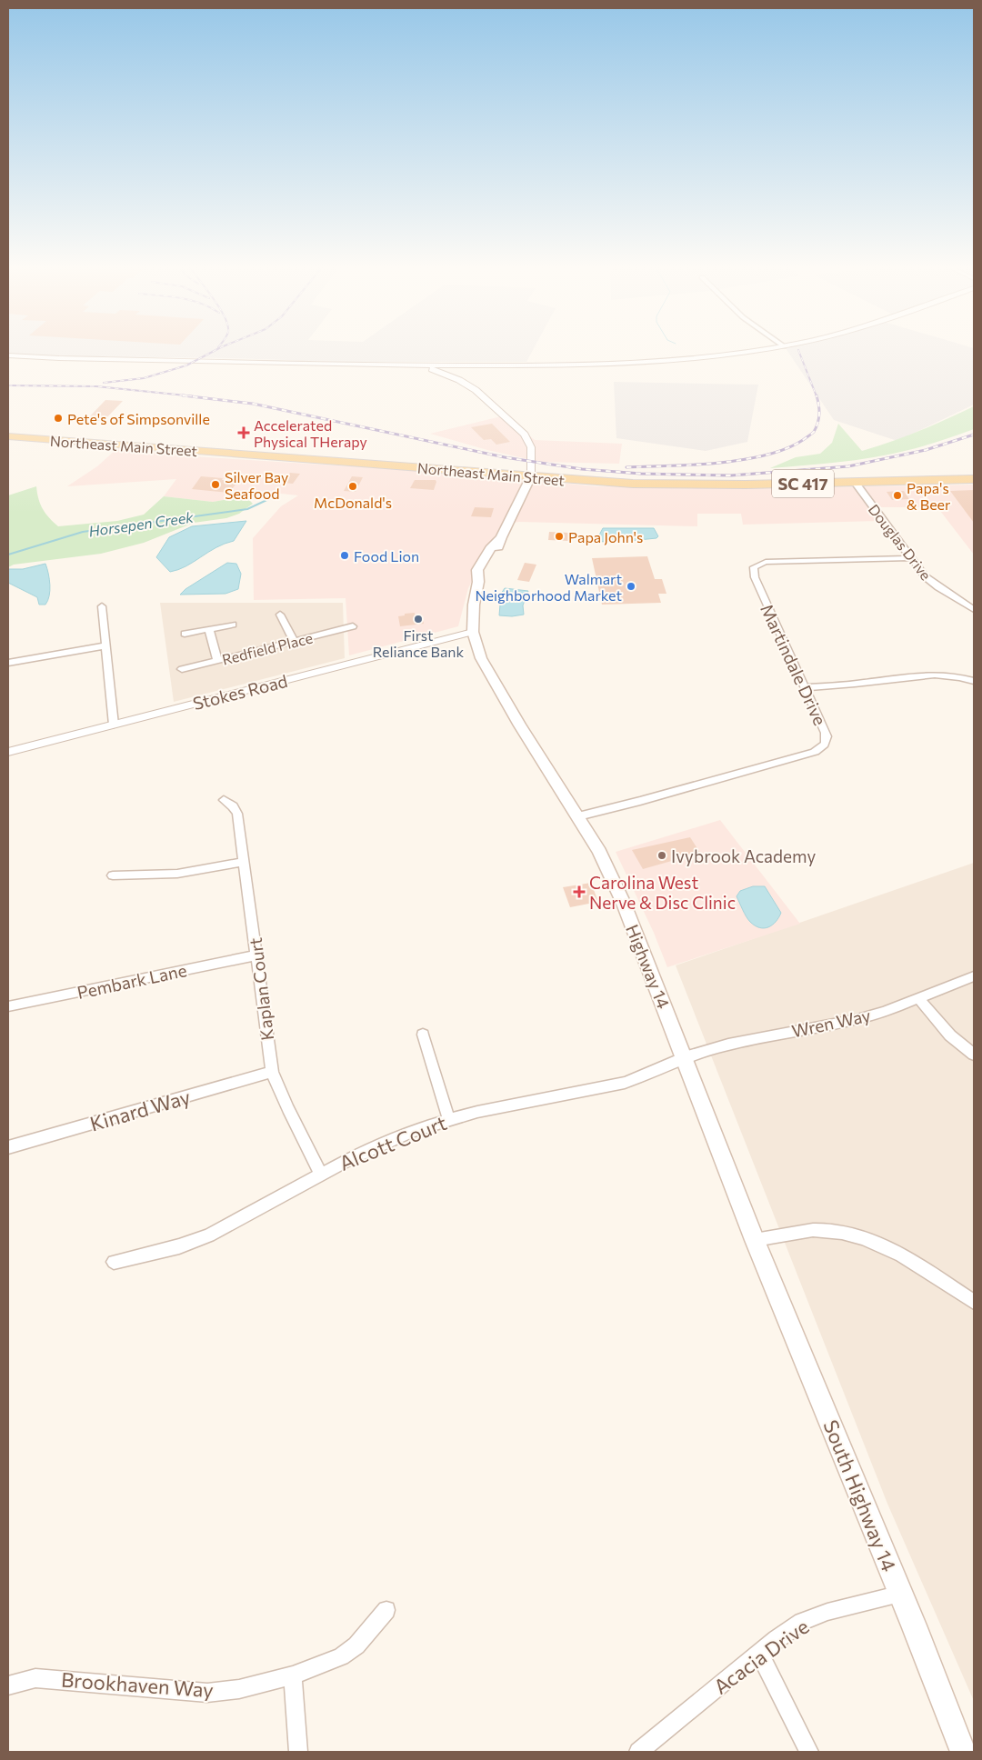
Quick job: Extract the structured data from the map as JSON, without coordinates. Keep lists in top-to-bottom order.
{
  "streets": {
    "main road": [
      "Northeast Main Street",
      "SC 417",
      "Highway 14",
      "South Highway 14"
    ],
    "street": [
      "Douglas Drive",
      "Redfield Place",
      "Martindale Drive",
      "Stokes Road",
      "Pembark Lane",
      "Kaplan Court",
      "Wren Way",
      "Kinard Way",
      "Alcott Court",
      "Acacia Drive",
      "Brookhaven Way"
    ]
  },
  "crossings": [
    ["Northeast Main Street", "Douglas Drive"],
    ["Northeast Main Street", "Highway 14"],
    ["Douglas Drive", "Martindale Drive"],
    ["Martindale Drive", "Highway 14"],
    ["Stokes Road", "Highway 14"],
    ["Highway 14", "Wren Way"],
    ["Highway 14", "Alcott Court"],
    ["Highway 14", "South Highway 14"],
    ["Pembark Lane", "Kaplan Court"],
    ["Kaplan Court", "Kinard Way"],
    ["Kaplan Court", "Alcott Court"],
    ["Wren Way", "Alcott Court"],
    ["South Highway 14", "Acacia Drive"]
  ],
  "water": ["Horsepen Creek"],
  "places": {
    "other": [
      "Pete's of Simpsonville",
      "Silver Bay Seafood",
      "McDonald's",
      "Papa's & Beer",
      "Papa John's",
      "Food Lion",
      "Walmart Neighborhood Market",
      "First Reliance Bank",
      "Ivybrook Academy"
    ],
    "health": ["Accelerated Physical THerapy", "Carolina West Nerve & Disc Clinic"]
  }
}
